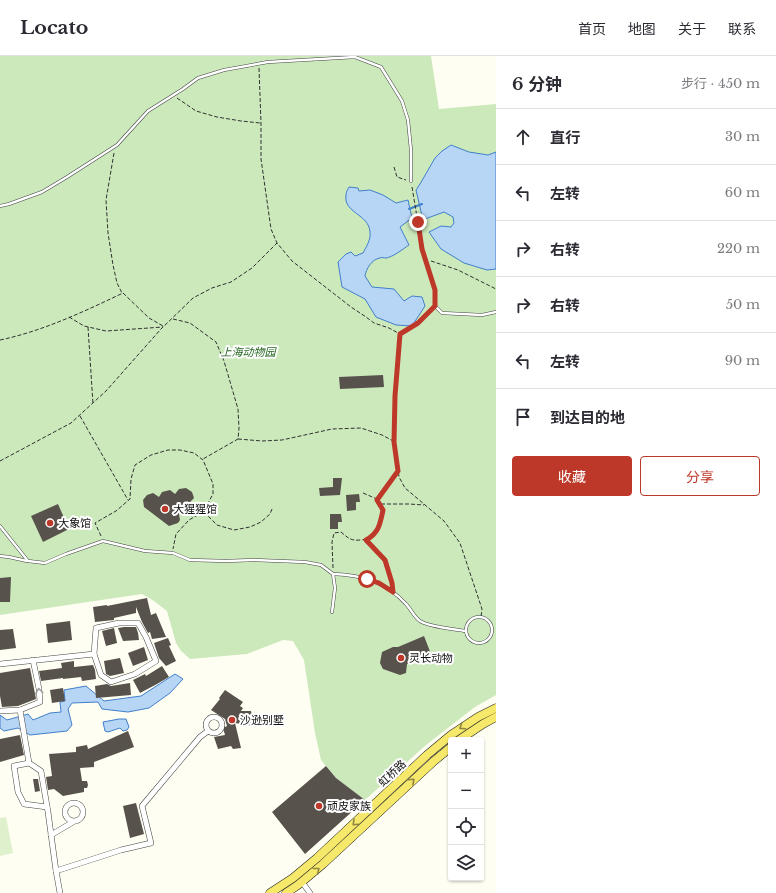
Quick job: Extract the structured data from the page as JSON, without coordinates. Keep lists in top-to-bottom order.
{
  "streets": {
    "main road": ["虹桥路"]
  },
  "parks": ["上海动物园"],
  "places": [
    "大猩猩馆",
    "大象馆",
    "灵长动物",
    "沙逊别墅",
    "顽皮家族"
  ],
  "page": {
    "header": "Locato",
    "nav": [
      "首页",
      "地图",
      "关于",
      "联系"
    ],
    "heading": ["6 分钟", "步行 · 450 m"],
    "list": [
      ["直行", "30 m"],
      ["左转", "60 m"],
      ["右转", "220 m"],
      ["右转", "50 m"],
      ["左转", "90 m"],
      "到达目的地"
    ],
    "buttons": ["收藏", "分享"],
    "map_buttons": ["+", "−"]
  }
}
